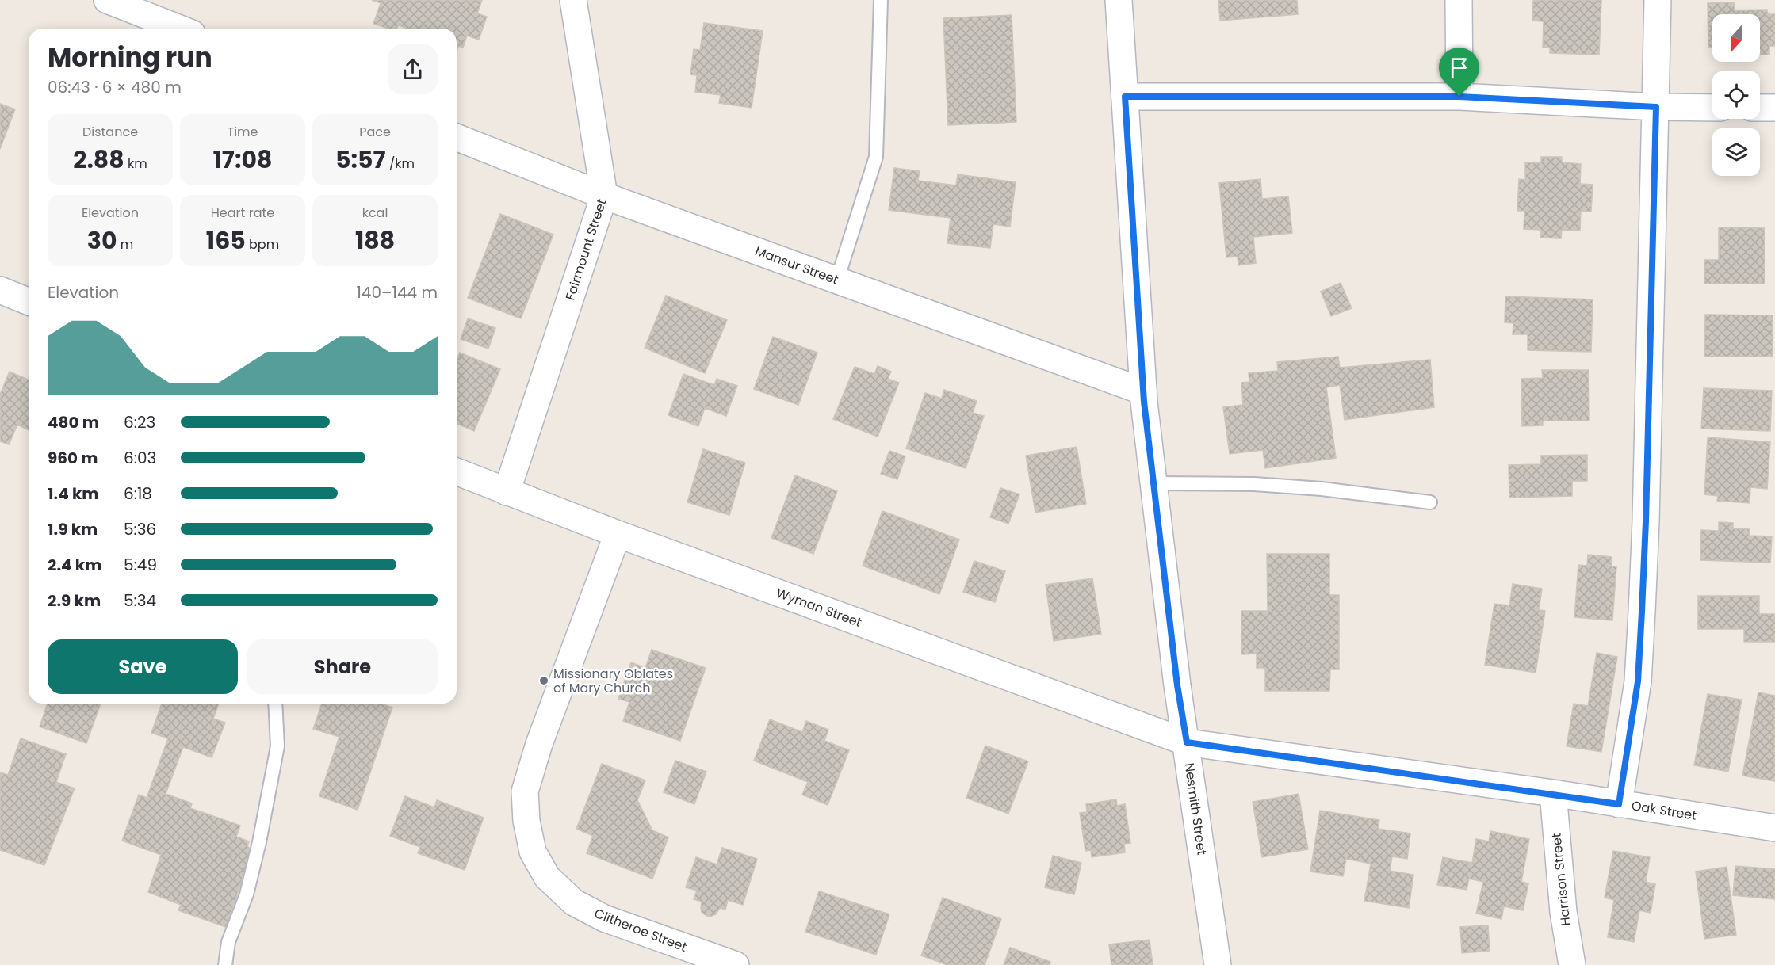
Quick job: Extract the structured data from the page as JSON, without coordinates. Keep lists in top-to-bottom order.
{
  "streets": {
    "street": [
      "Fairmount Street",
      "Mansur Street",
      "Wyman Street",
      "Nesmith Street",
      "Oak Street",
      "Harrison Street",
      "Clitheroe Street"
    ]
  },
  "crossings": [
    ["Fairmount Street", "Mansur Street"],
    ["Fairmount Street", "Wyman Street"],
    ["Mansur Street", "Nesmith Street"],
    ["Wyman Street", "Nesmith Street"],
    ["Wyman Street", "Oak Street"],
    ["Wyman Street", "Clitheroe Street"],
    ["Nesmith Street", "Oak Street"],
    ["Oak Street", "Harrison Street"]
  ],
  "places": ["Missionary Oblates of Mary Church"],
  "north": "bottom",
  "page": {
    "heading": ["Morning run", "06:43 · 6 × 480 m"],
    "stats": [
      ["Distance", "2.88 km"],
      ["Time", "17:08"],
      ["Pace", "5:57 /km"],
      ["Elevation", "30 m"],
      ["Heart rate", "165 bpm"],
      ["kcal", "188"]
    ],
    "chart": ["Elevation", "140–144 m"],
    "list": [
      {
        "name": "480 m",
        "note": "6:23"
      },
      {
        "name": "960 m",
        "note": "6:03"
      },
      {
        "name": "1.4 km",
        "note": "6:18"
      },
      {
        "name": "1.9 km",
        "note": "5:36"
      },
      {
        "name": "2.4 km",
        "note": "5:49"
      },
      {
        "name": "2.9 km",
        "note": "5:34"
      }
    ],
    "buttons": ["Save", "Share"]
  }
}
